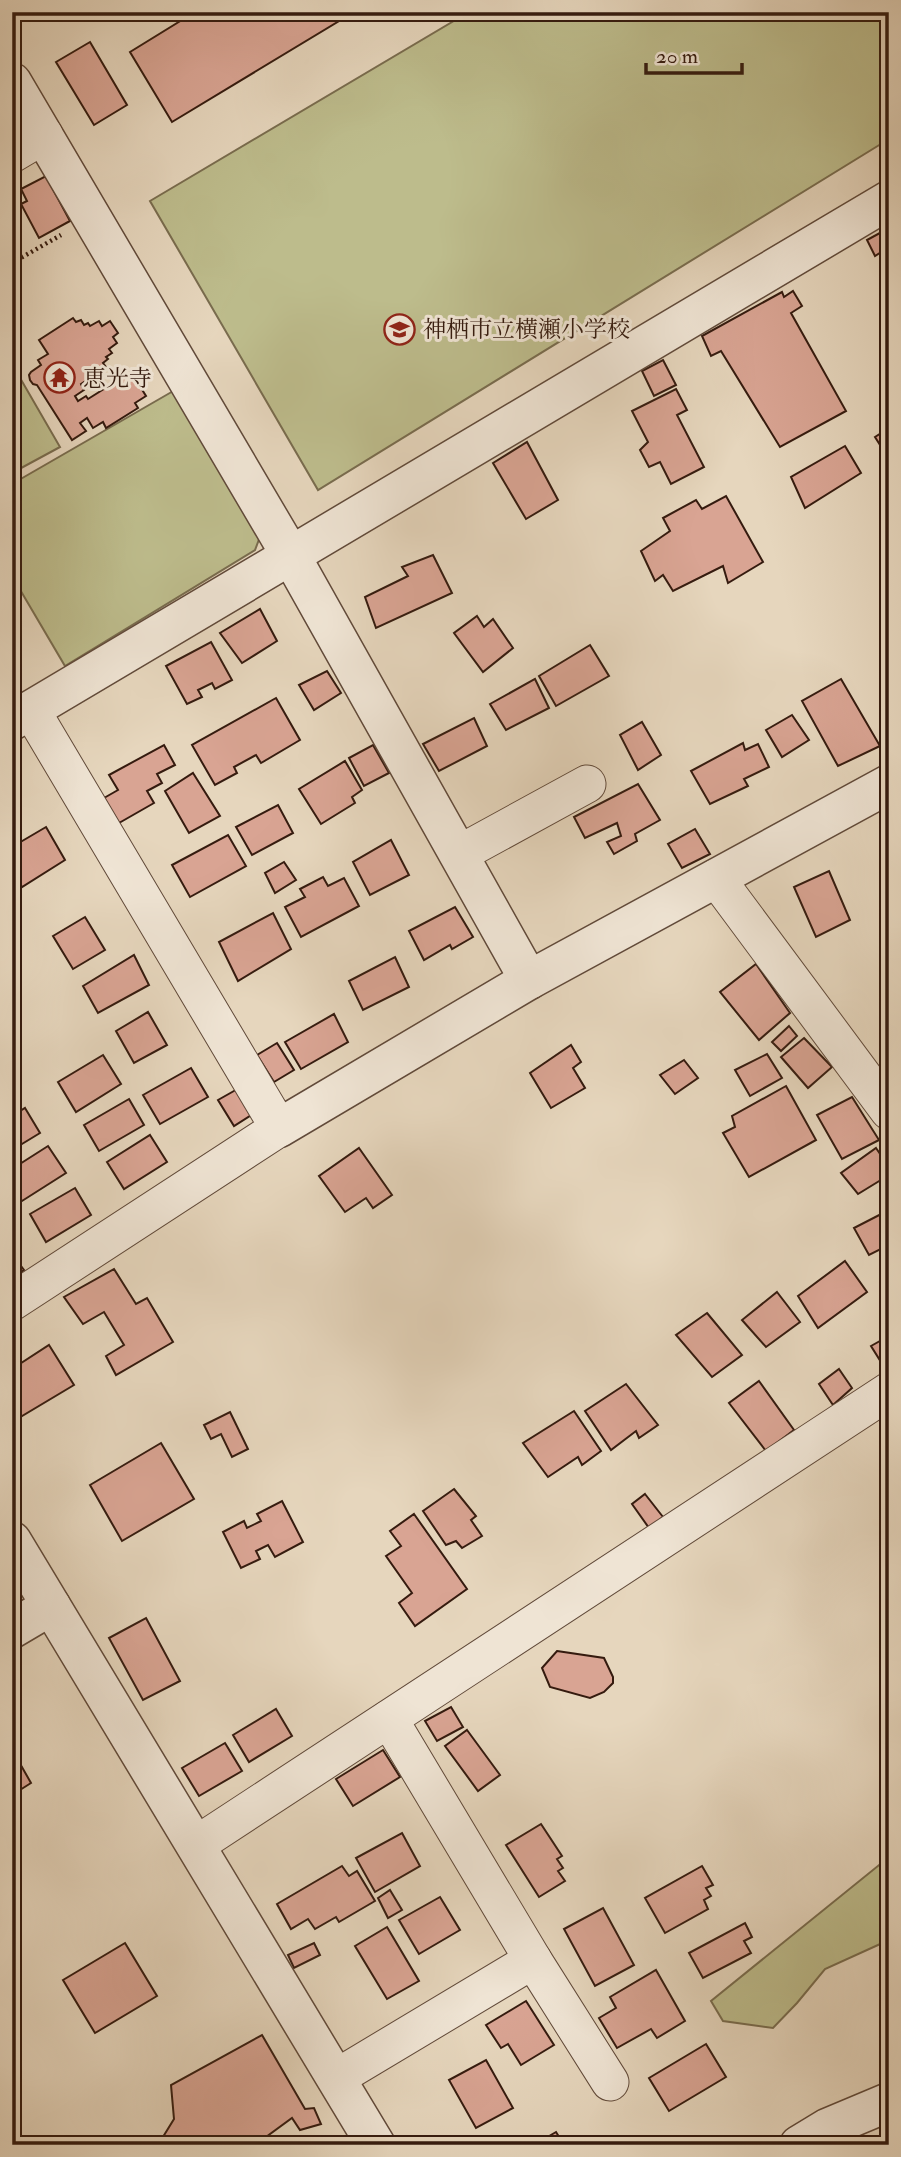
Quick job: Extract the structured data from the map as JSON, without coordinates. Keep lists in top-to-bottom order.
{
  "places": {
    "school or university": ["神栖市立横瀬小学校"],
    "temple": ["恵光寺"]
  },
  "scale_bar": "20 m"
}
